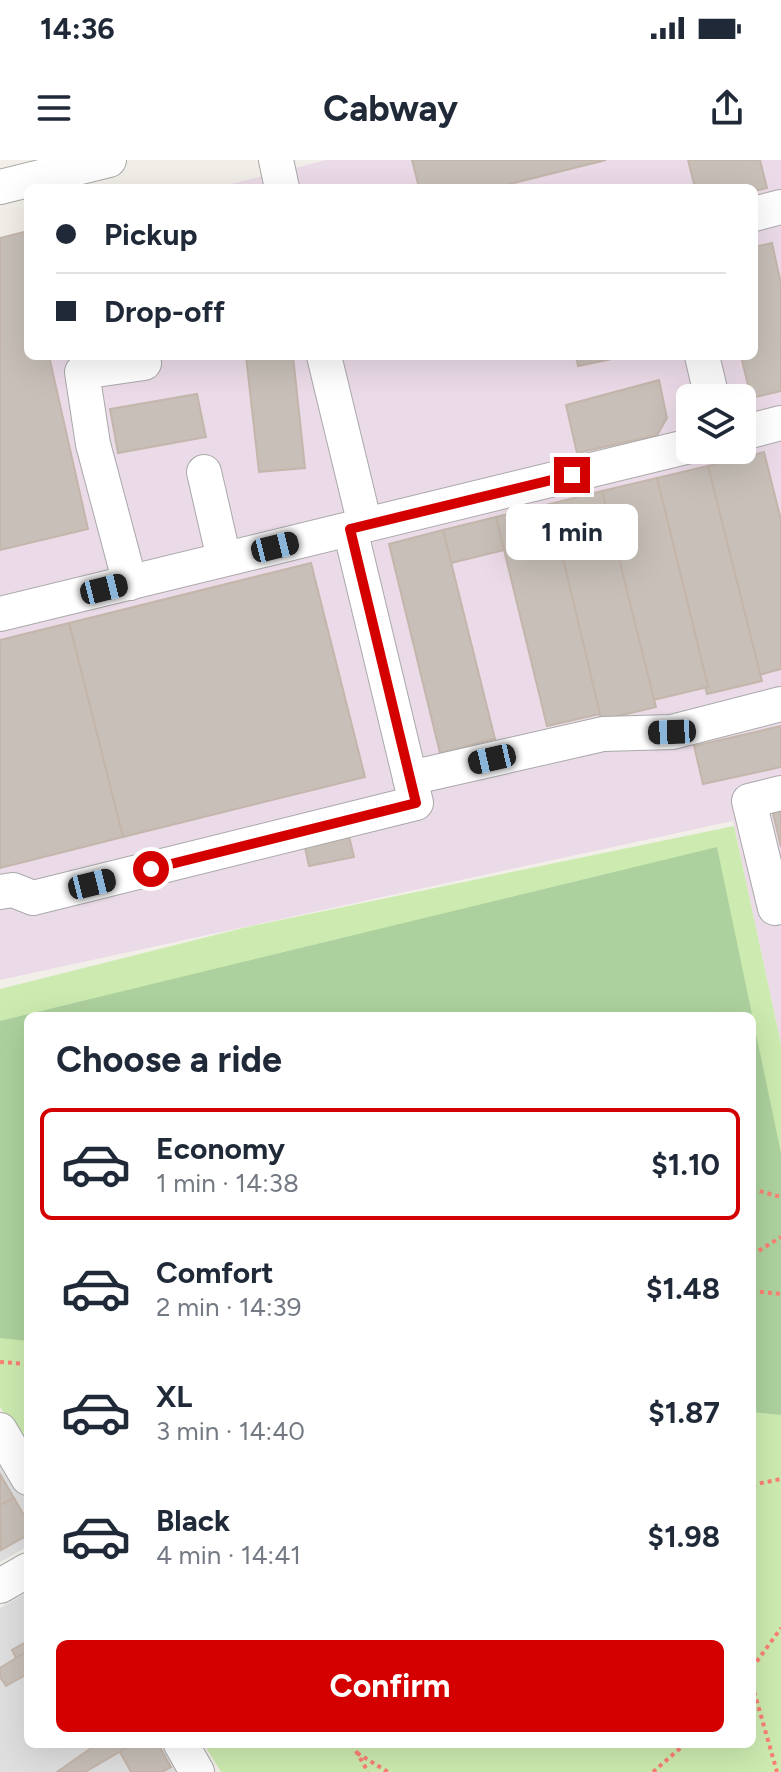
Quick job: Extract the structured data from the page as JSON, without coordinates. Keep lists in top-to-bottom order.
{
  "page": {
    "status": "14:36",
    "header": "Cabway",
    "banner": ["Pickup", "Drop-off"],
    "bubble": "1 min",
    "heading": "Choose a ride",
    "list": [
      {
        "name": "Economy",
        "note": "1 min · 14:38",
        "value": "$1.10"
      },
      {
        "name": "Comfort",
        "note": "2 min · 14:39",
        "value": "$1.48"
      },
      {
        "name": "XL",
        "note": "3 min · 14:40",
        "value": "$1.87"
      },
      {
        "name": "Black",
        "note": "4 min · 14:41",
        "value": "$1.98"
      }
    ],
    "buttons": "Confirm"
  }
}
